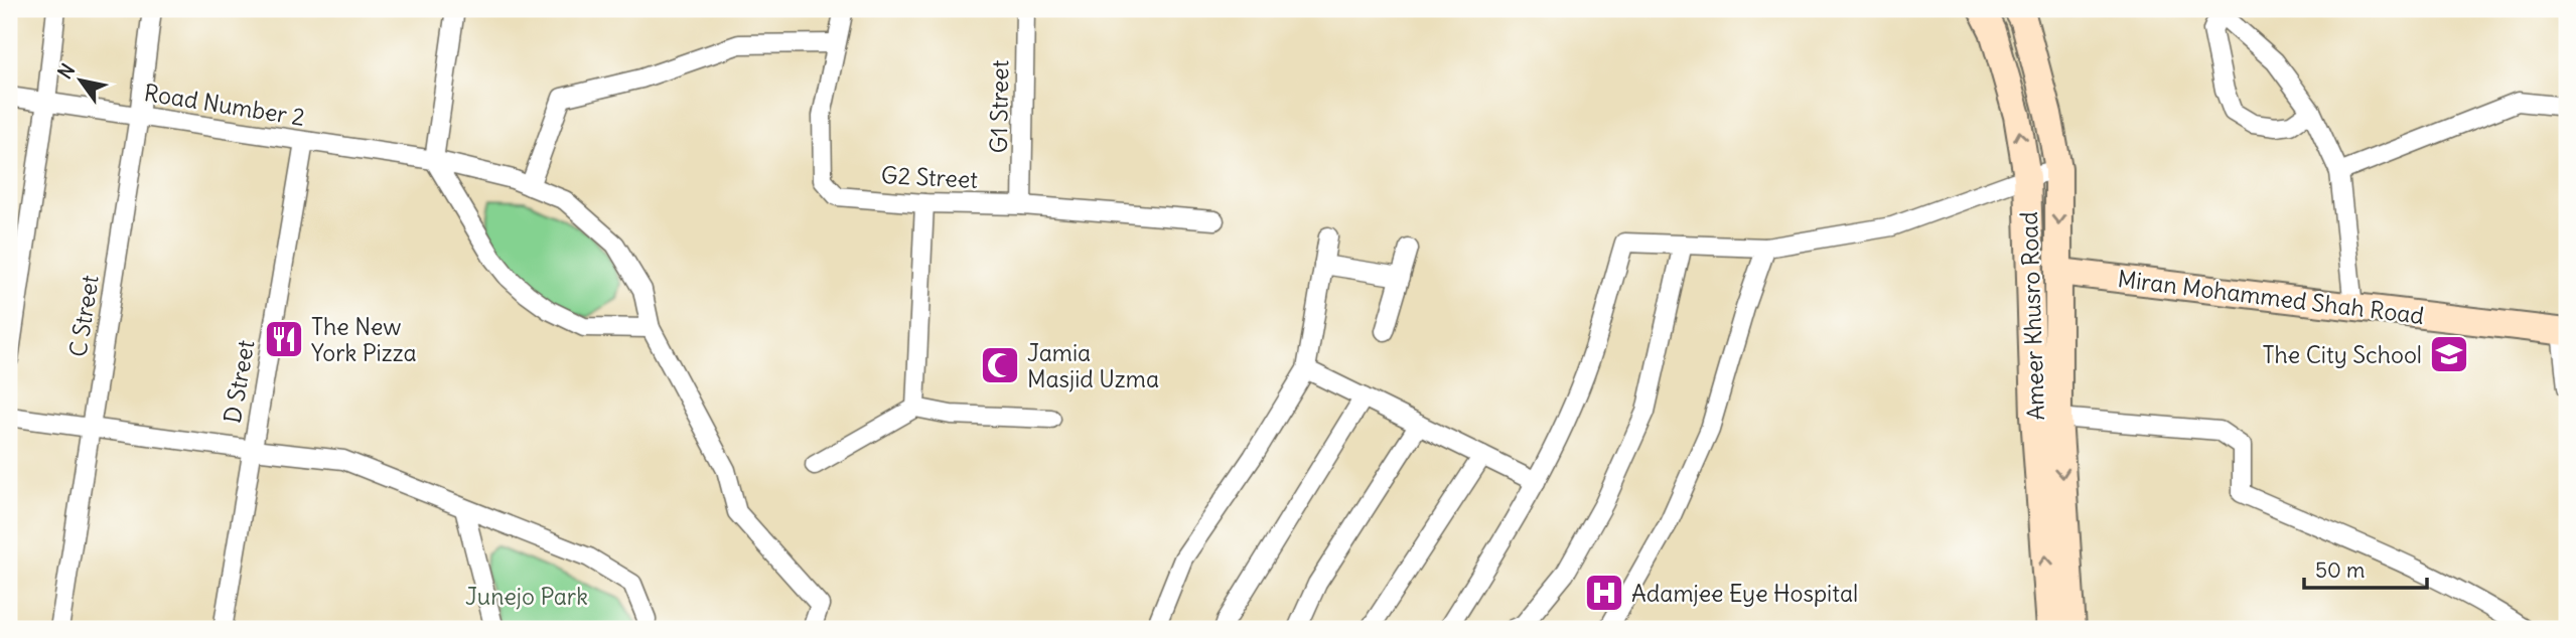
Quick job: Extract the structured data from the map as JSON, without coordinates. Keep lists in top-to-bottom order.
{
  "streets": {
    "main road": ["Miran Mohammed Shah Road", "Ameer Khusro Road"],
    "street": [
      "Road Number 2",
      "G1 Street",
      "G2 Street",
      "C Street",
      "D Street"
    ]
  },
  "crossings": [
    ["Road Number 2", "C Street"],
    ["Road Number 2", "D Street"],
    ["G1 Street", "G2 Street"],
    ["Miran Mohammed Shah Road", "Ameer Khusro Road"]
  ],
  "parks": ["Junejo Park"],
  "places": {
    "restaurant": ["The New York Pizza"],
    "school or university": ["The City School"],
    "mosque": ["Jamia Masjid Uzma"],
    "hospital": ["Adamjee Eye Hospital"]
  },
  "scale_bar": "50 m",
  "north": "top left"
}
